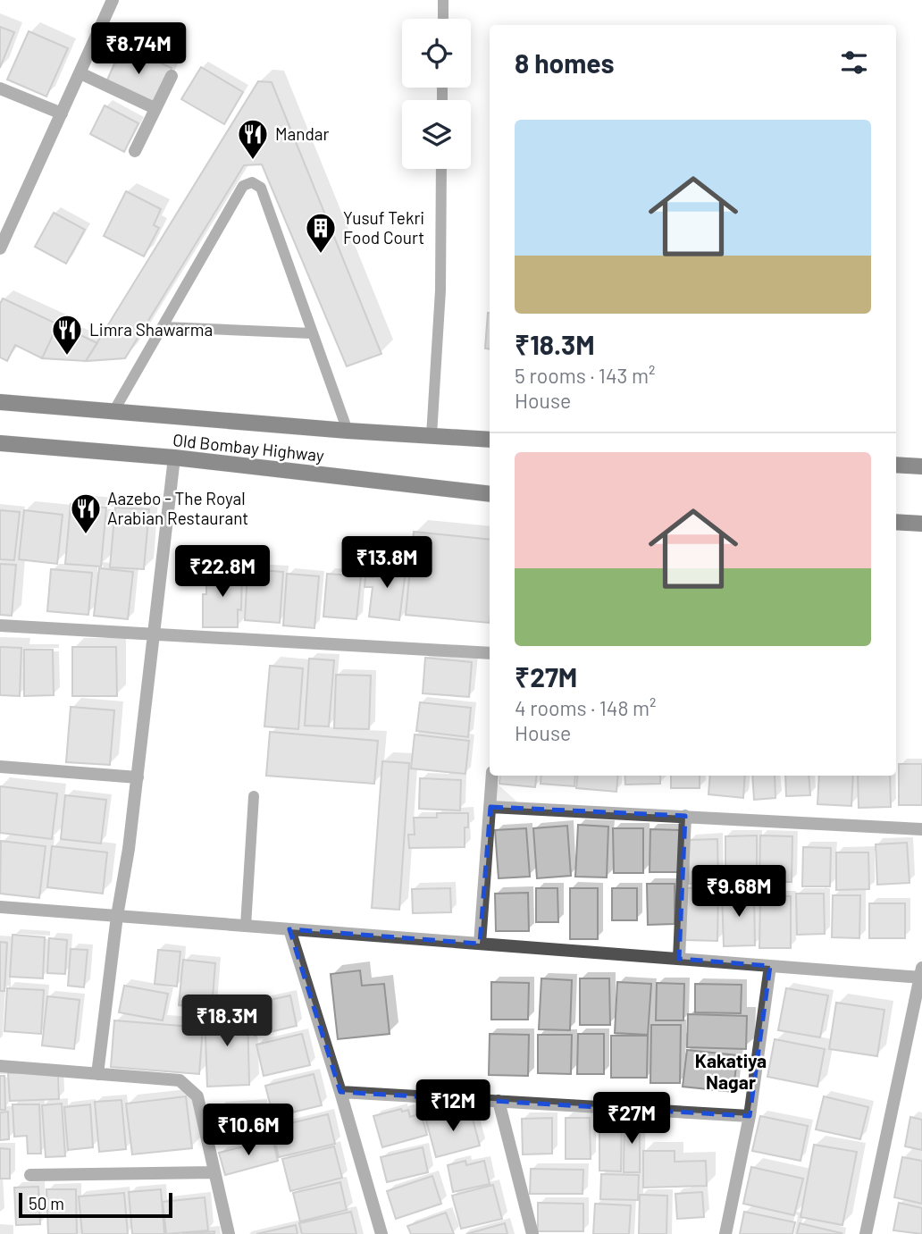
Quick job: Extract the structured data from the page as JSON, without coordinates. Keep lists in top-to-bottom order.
{
  "streets": {
    "main road": ["Old Bombay Highway"]
  },
  "districts": ["Kakatiya Nagar"],
  "places": {
    "restaurant": ["Mandar", "Limra Shawarma", "Aazebo - The Royal Arabian Restaurant"],
    "building": ["Yusuf Tekri Food Court"]
  },
  "scale_bar": "50 m",
  "page": {
    "price": [
      "₹8.74M",
      "₹13.8M",
      "₹22.8M",
      "₹9.68M",
      "₹18.3M",
      "₹12M",
      "₹27M",
      "₹10.6M"
    ],
    "heading": "8 homes",
    "list": [
      {
        "name": "₹18.3M",
        "note": "5 rooms · 143 m² · House"
      },
      {
        "name": "₹27M",
        "note": "4 rooms · 148 m² · House"
      }
    ],
    "scale": "50 m"
  }
}
